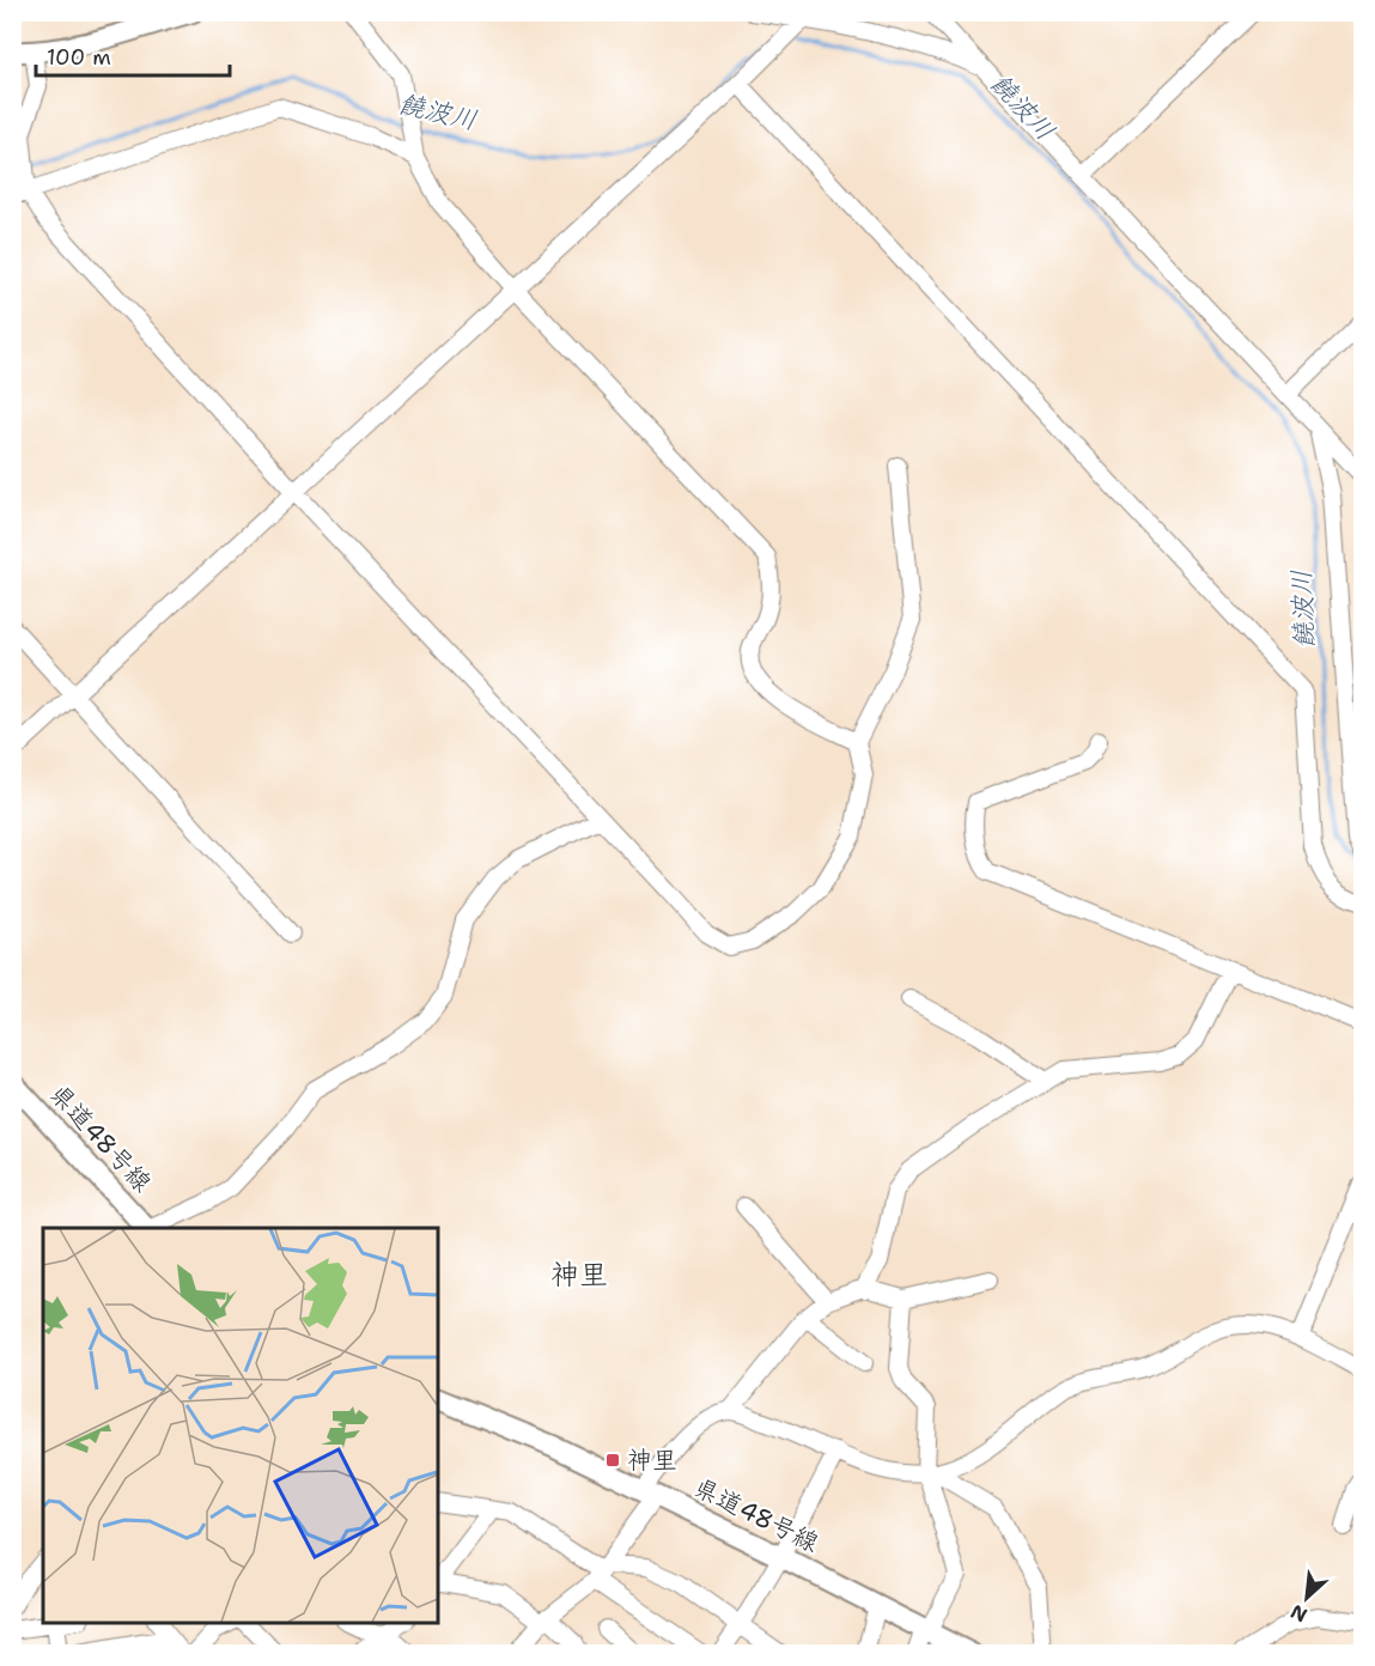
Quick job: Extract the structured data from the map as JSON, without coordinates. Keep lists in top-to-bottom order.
{
  "streets": {
    "main road": ["県道48号線"]
  },
  "districts": ["神里"],
  "water": ["饒波川"],
  "places": {
    "transit": ["神里"]
  },
  "scale_bar": "100 m",
  "north": "bottom left"
}
